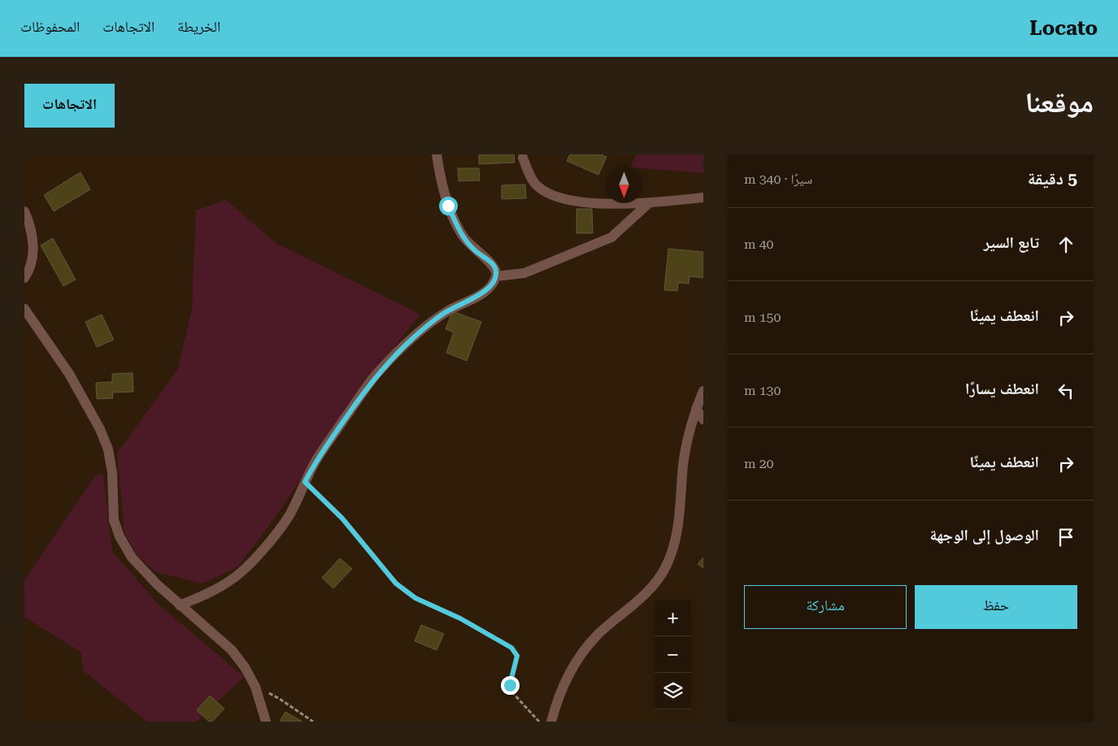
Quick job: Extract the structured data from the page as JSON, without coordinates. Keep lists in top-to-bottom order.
{
  "north": "bottom",
  "page": {
    "header": "Locato",
    "nav": ["الخريطة", "الاتجاهات", "المحفوظات"],
    "title": "موقعنا",
    "buttons": [
      "الاتجاهات",
      ["حفظ", "مشاركة"]
    ],
    "heading": ["5 دقيقة", "سيرًا · 340 m"],
    "list": [
      ["تابع السير", "40 m"],
      ["انعطف يمينًا", "150 m"],
      ["انعطف يسارًا", "130 m"],
      ["انعطف يمينًا", "20 m"],
      "الوصول إلى الوجهة"
    ],
    "map_buttons": ["+", "−"]
  }
}
